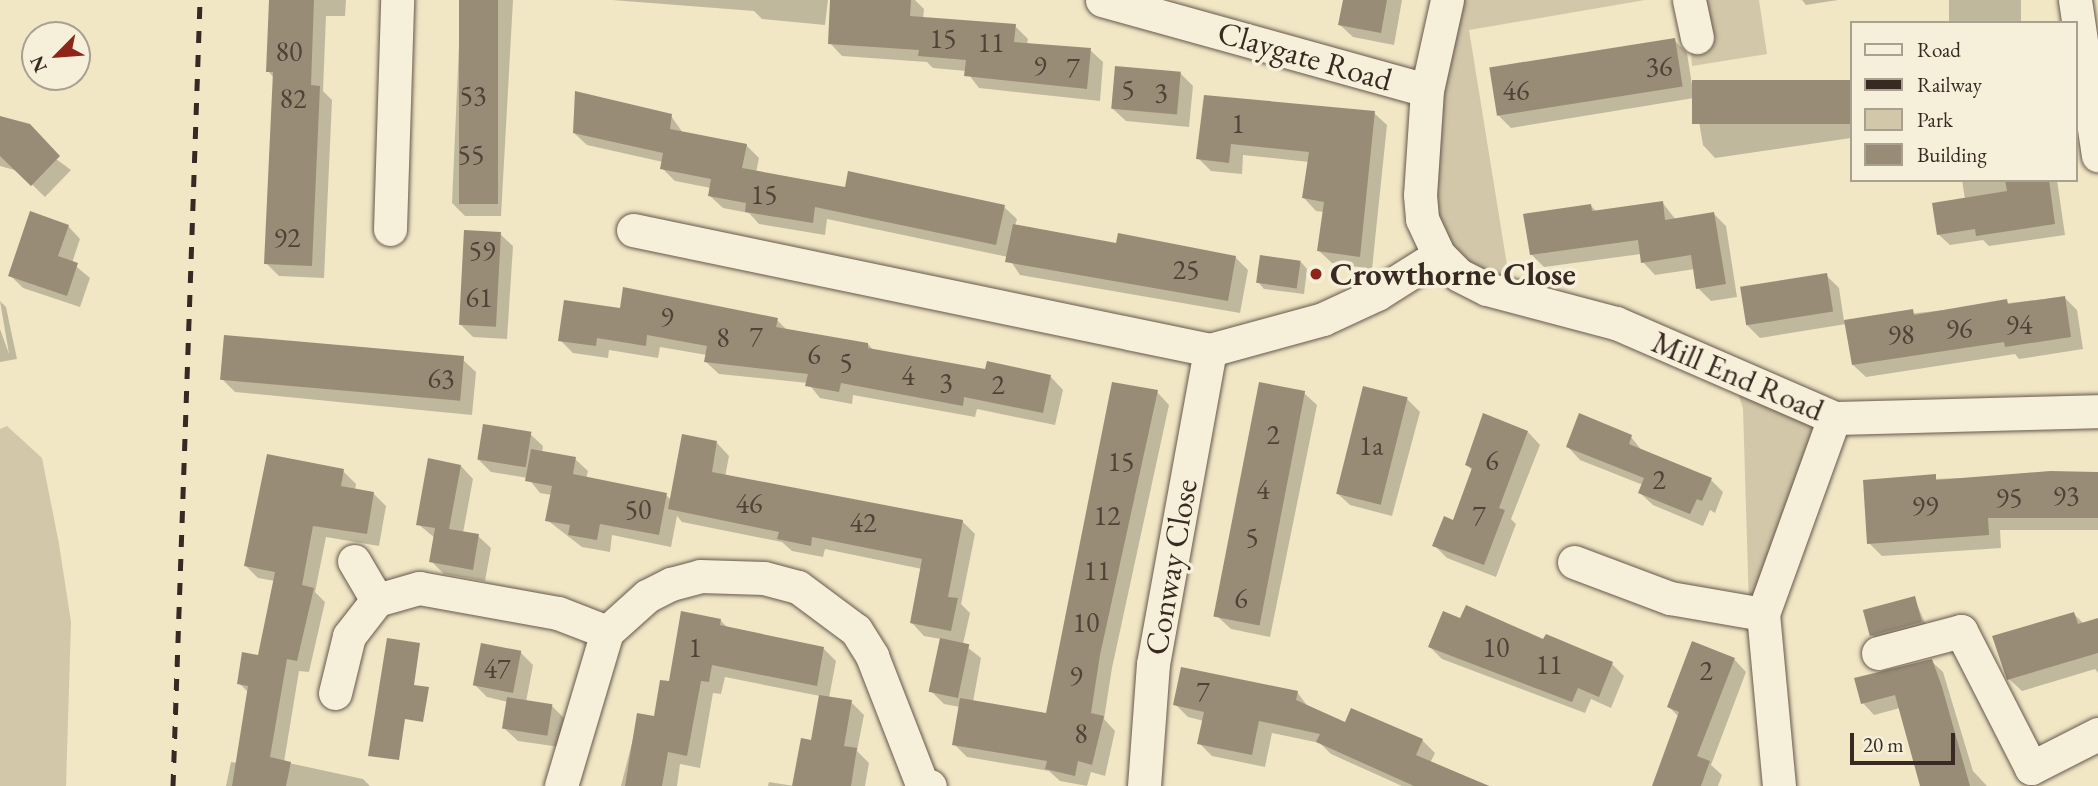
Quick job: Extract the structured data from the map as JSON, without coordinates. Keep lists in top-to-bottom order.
{
  "streets": {
    "street": ["Claygate Road", "Mill End Road", "Conway Close"]
  },
  "places": ["Crowthorne Close"],
  "house_numbers": [
    "15",
    "11",
    "80",
    "9",
    "36",
    "7",
    "5",
    "46",
    "3",
    "53",
    "82",
    "1",
    "55",
    "15",
    "92",
    "59",
    "25",
    "61",
    "9",
    "94",
    "96",
    "98",
    "7",
    "8",
    "6",
    "5",
    "4",
    "63",
    "3",
    "2",
    "2",
    "1a",
    "6",
    "15",
    "2",
    "4",
    "93",
    "95",
    "46",
    "99",
    "50",
    "12",
    "7",
    "42",
    "5",
    "11",
    "6",
    "10",
    "1",
    "10",
    "11",
    "47",
    "2",
    "9",
    "7",
    "8"
  ],
  "legend": [
    "Road",
    "Railway",
    "Park",
    "Building"
  ],
  "scale_bar": "20 m",
  "north": "bottom left"
}
